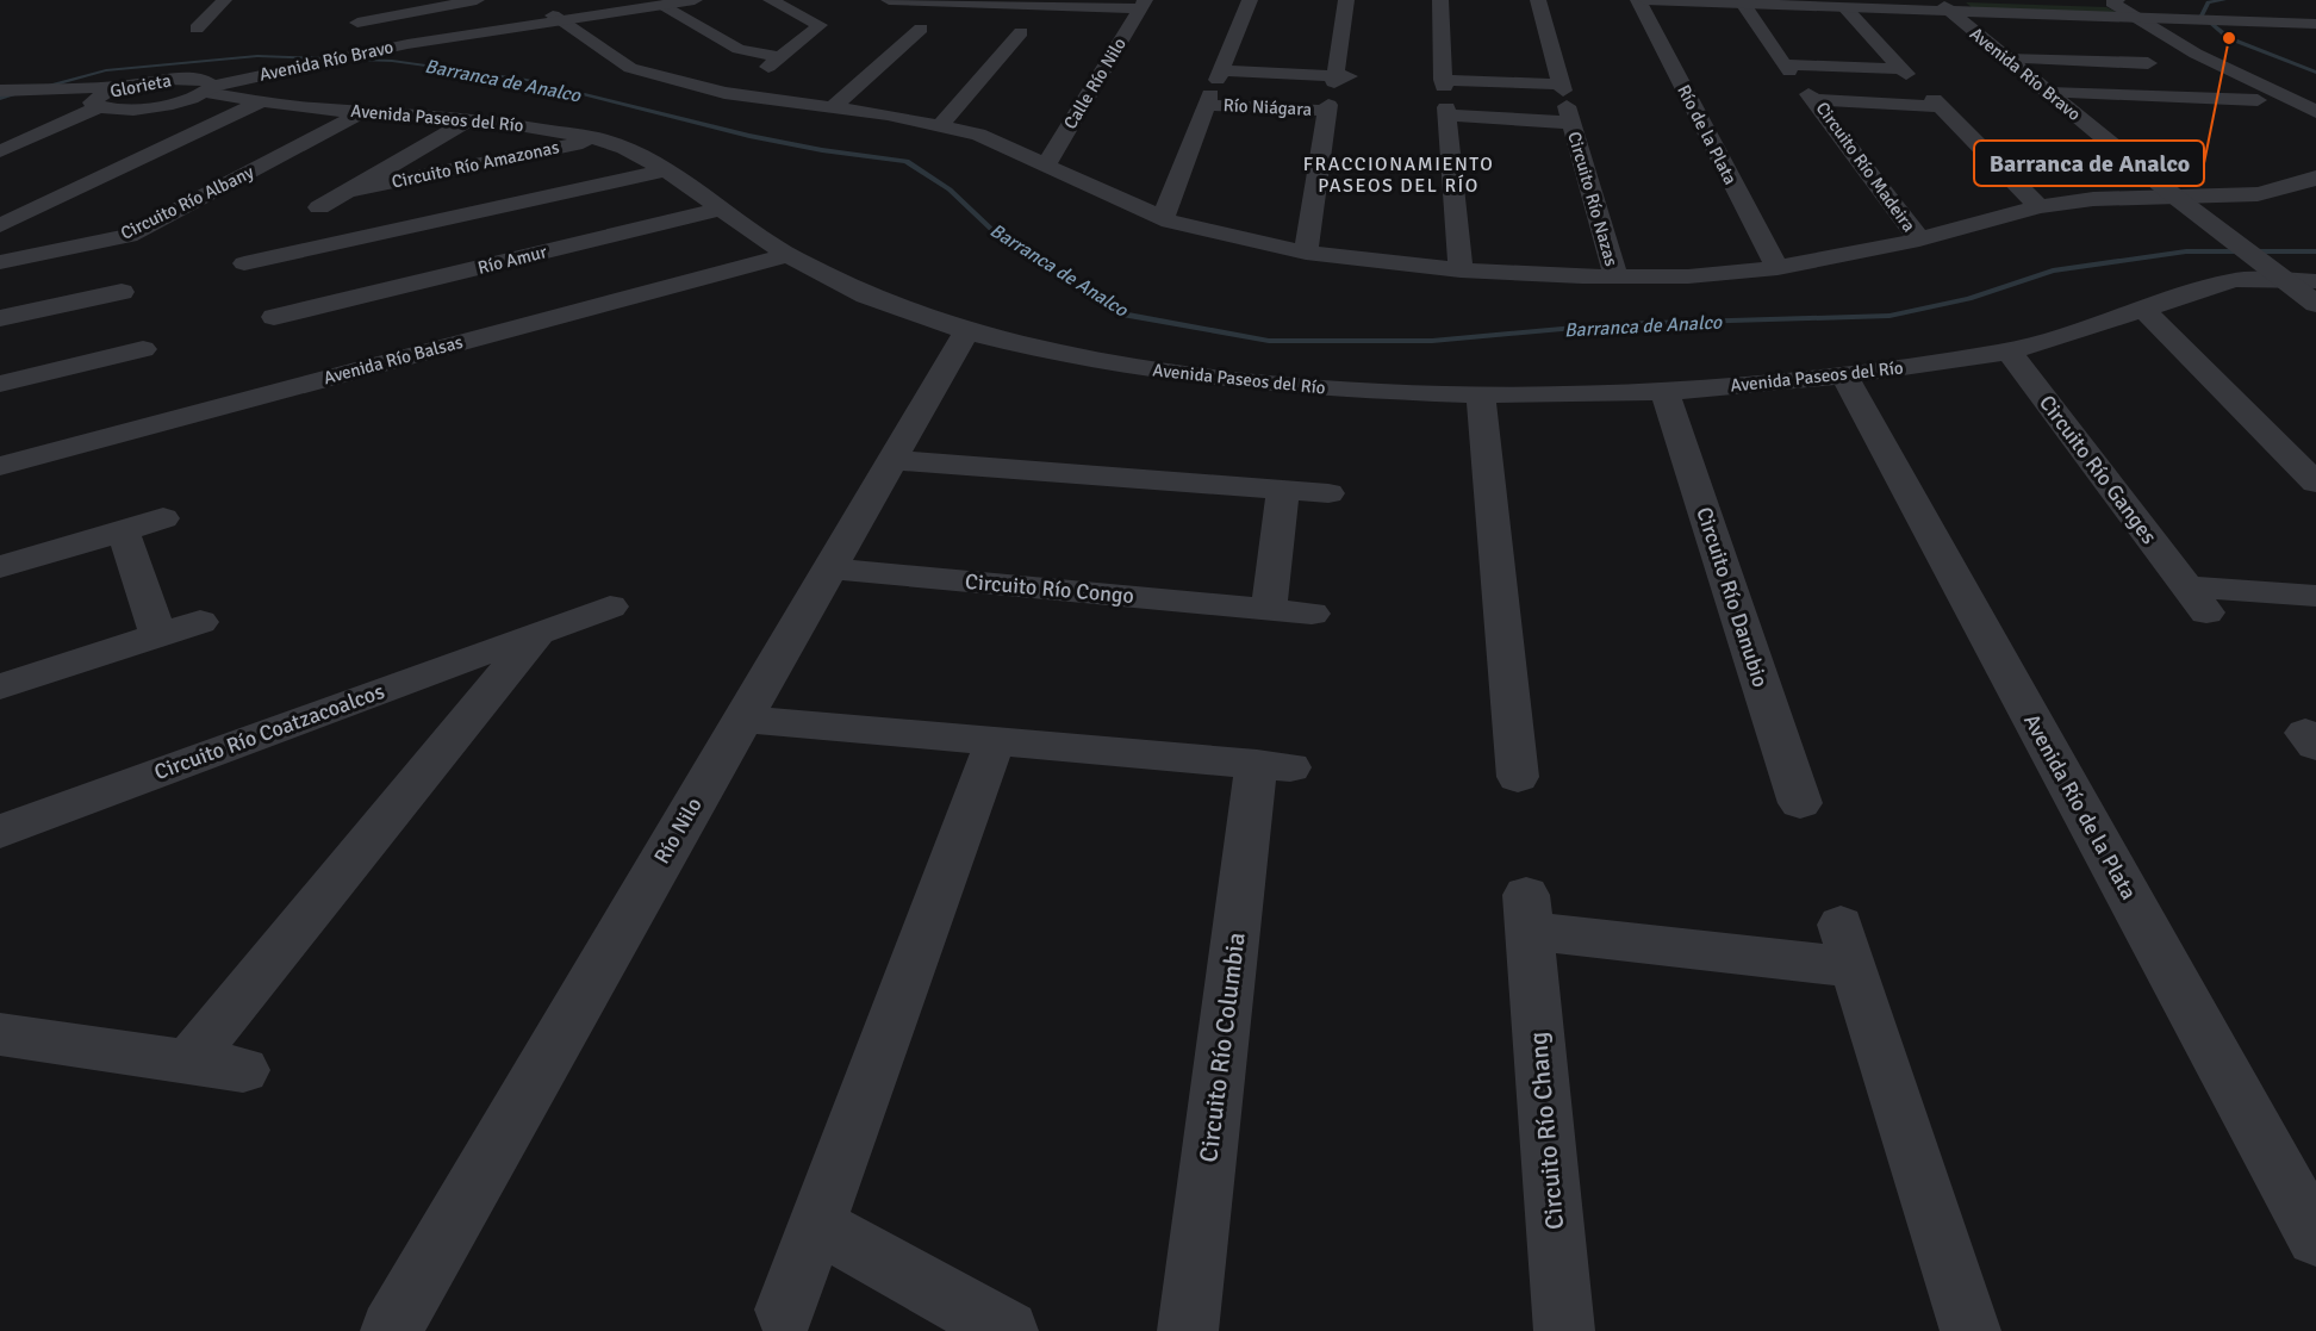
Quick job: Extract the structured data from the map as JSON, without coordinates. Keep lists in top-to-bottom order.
{
  "streets": {
    "street": [
      "Avenida Río Bravo",
      "Calle Río Nilo",
      "Glorieta",
      "Río Niágara",
      "Avenida Paseos del Río",
      "Río de la Plata",
      "Circuito Río Amazonas",
      "Circuito Río Madeira",
      "Circuito Río Nazas",
      "Circuito Río Albany",
      "Río Amur",
      "Avenida Río Balsas",
      "Circuito Río Ganges",
      "Circuito Río Congo",
      "Circuito Río Danubio",
      "Circuito Río Coatzacoalcos",
      "Avenida Río de la Plata",
      "Río Nilo",
      "Circuito Río Columbia",
      "Circuito Río Chang"
    ]
  },
  "crossings": [
    ["Avenida Río Bravo", "Glorieta"],
    ["Avenida Río Bravo", "Avenida Paseos del Río"],
    ["Glorieta", "Avenida Paseos del Río"],
    ["Avenida Paseos del Río", "Circuito Río Amazonas"],
    ["Avenida Paseos del Río", "Circuito Río Albany"],
    ["Avenida Paseos del Río", "Río Amur"],
    ["Avenida Paseos del Río", "Avenida Río Balsas"],
    ["Avenida Paseos del Río", "Circuito Río Ganges"],
    ["Avenida Paseos del Río", "Circuito Río Danubio"],
    ["Avenida Paseos del Río", "Avenida Río de la Plata"],
    ["Avenida Paseos del Río", "Río Nilo"],
    ["Circuito Río Congo", "Río Nilo"],
    ["Río Nilo", "Circuito Río Columbia"]
  ],
  "districts": ["FRACCIONAMIENTO PASEOS DEL RÍO"],
  "water": ["Barranca de Analco"],
  "places": ["Barranca de Analco"]
}
